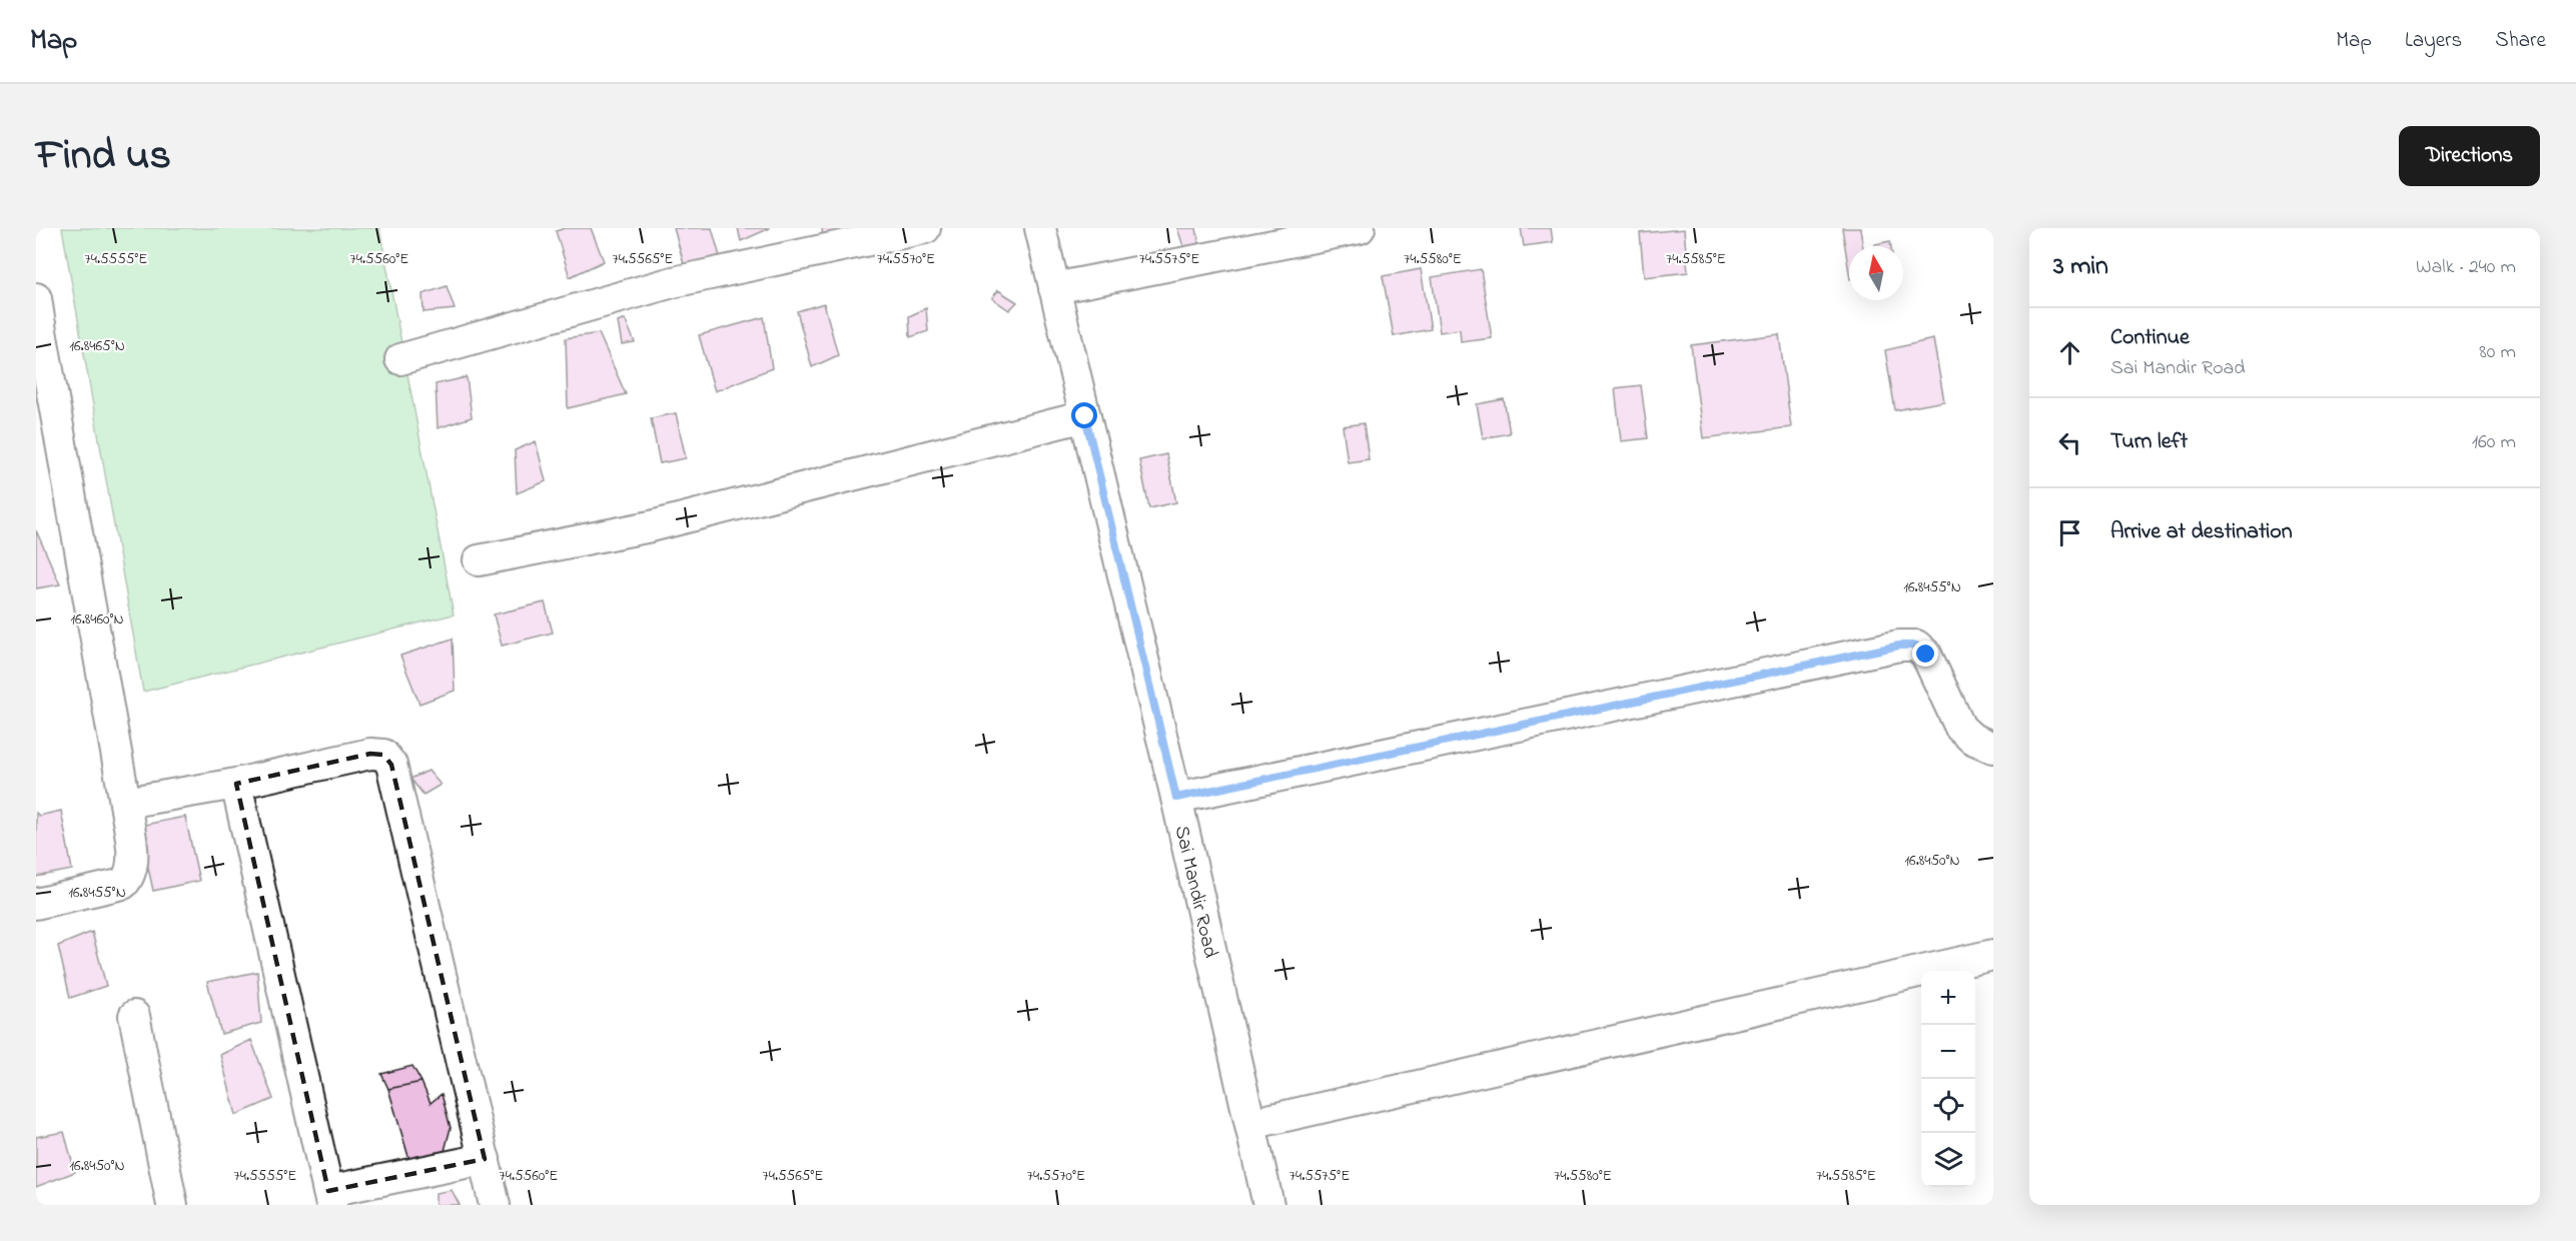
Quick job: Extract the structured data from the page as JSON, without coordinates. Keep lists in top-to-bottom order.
{
  "streets": {
    "street": ["Sai Mandir Road"]
  },
  "north": "top",
  "page": {
    "header": "Map",
    "nav": ["Map", "Layers", "Share"],
    "title": "Find us",
    "buttons": "Directions",
    "heading": ["3 min", "Walk · 240 m"],
    "list": [
      ["Continue", "Sai Mandir Road", "80 m"],
      ["Turn left", "160 m"],
      "Arrive at destination"
    ],
    "map_buttons": ["+", "−"]
  },
  "coordinates": [
    "74.5555°E",
    "74.5560°E",
    "74.5565°E",
    "74.5570°E",
    "74.5575°E",
    "74.5580°E",
    "74.5585°E",
    "16.8465°N",
    "16.8455°N",
    "16.8460°N",
    "16.8450°N"
  ]
}
